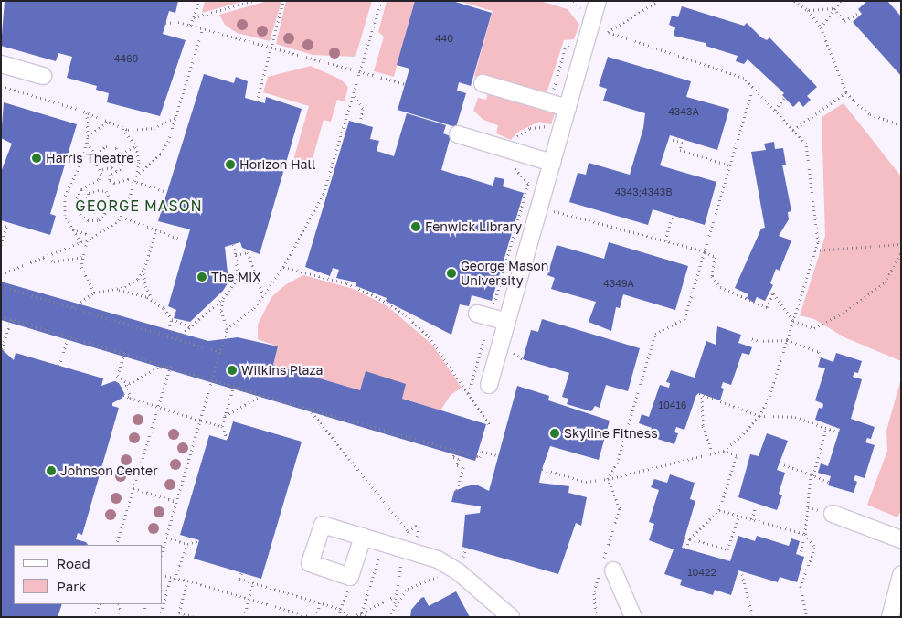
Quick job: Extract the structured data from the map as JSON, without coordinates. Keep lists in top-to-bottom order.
{
  "districts": ["GEORGE MASON"],
  "places": [
    "Harris Theatre",
    "Horizon Hall",
    "Fenwick Library",
    "George Mason University",
    "The MIX",
    "Wilkins Plaza",
    "Skyline Fitness",
    "Johnson Center"
  ],
  "house_numbers": [
    "440",
    "4469",
    "4343A",
    "4343;4343B",
    "4349A",
    "10416",
    "10422"
  ],
  "legend": ["Road", "Park"]
}
